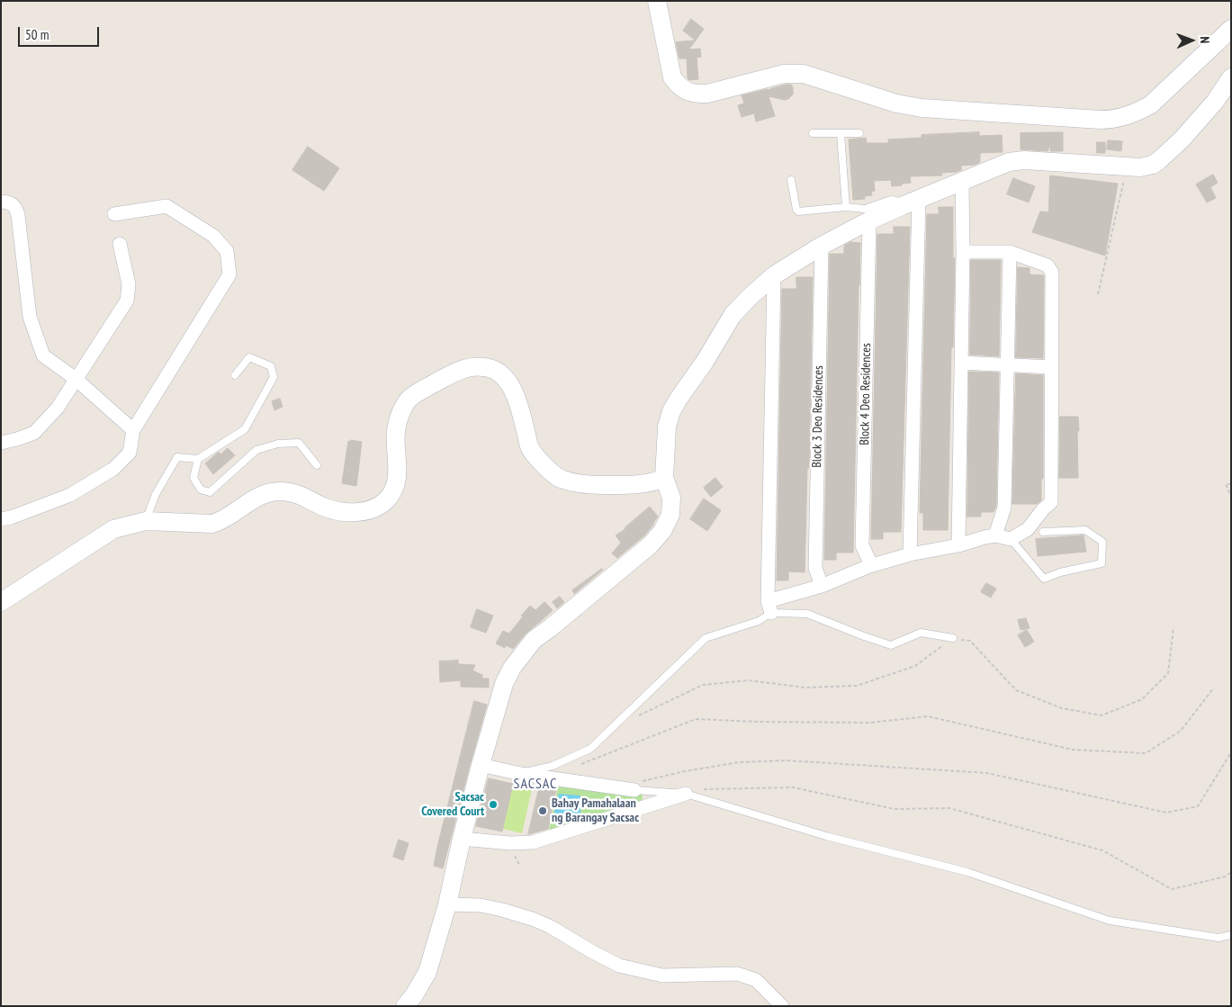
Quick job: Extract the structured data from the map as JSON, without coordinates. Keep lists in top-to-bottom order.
{
  "streets": {
    "street": ["Block 4 Deo Residences", "Block 3 Deo Residences"]
  },
  "districts": ["SACSAC"],
  "places": ["Sacsac Covered Court", "Bahay Pamahalaan ng Barangay Sacsac"],
  "scale_bar": "50 m",
  "north": "right"
}
